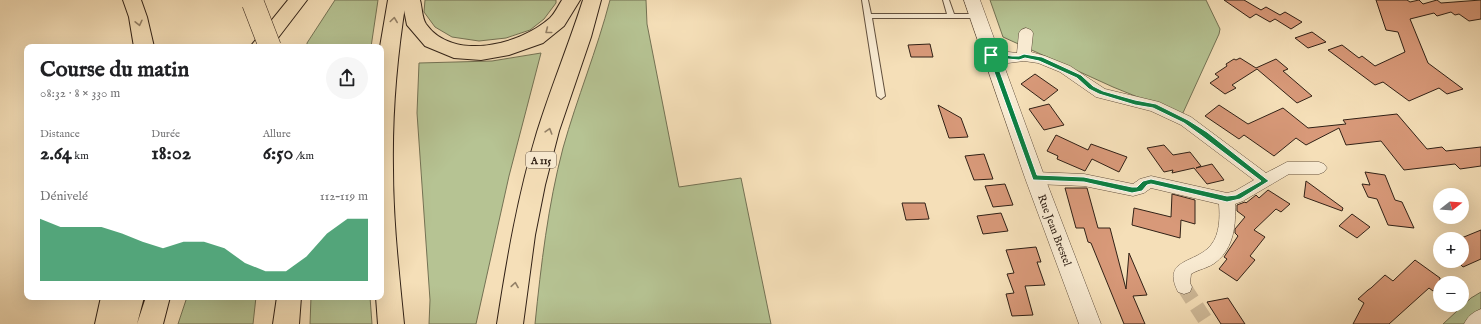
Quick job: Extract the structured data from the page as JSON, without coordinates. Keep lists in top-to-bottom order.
{
  "streets": {
    "highway": ["A 115"],
    "street": ["Rue Jean Brestel"]
  },
  "north": "right",
  "page": {
    "heading": ["Course du matin", "08:32 · 8 × 330 m"],
    "stats": [
      ["Distance", "2.64 km"],
      ["Durée", "18:02"],
      ["Allure", "6:50 /km"]
    ],
    "chart": ["Dénivelé", "112–119 m"],
    "map_buttons": ["+", "−"]
  }
}
